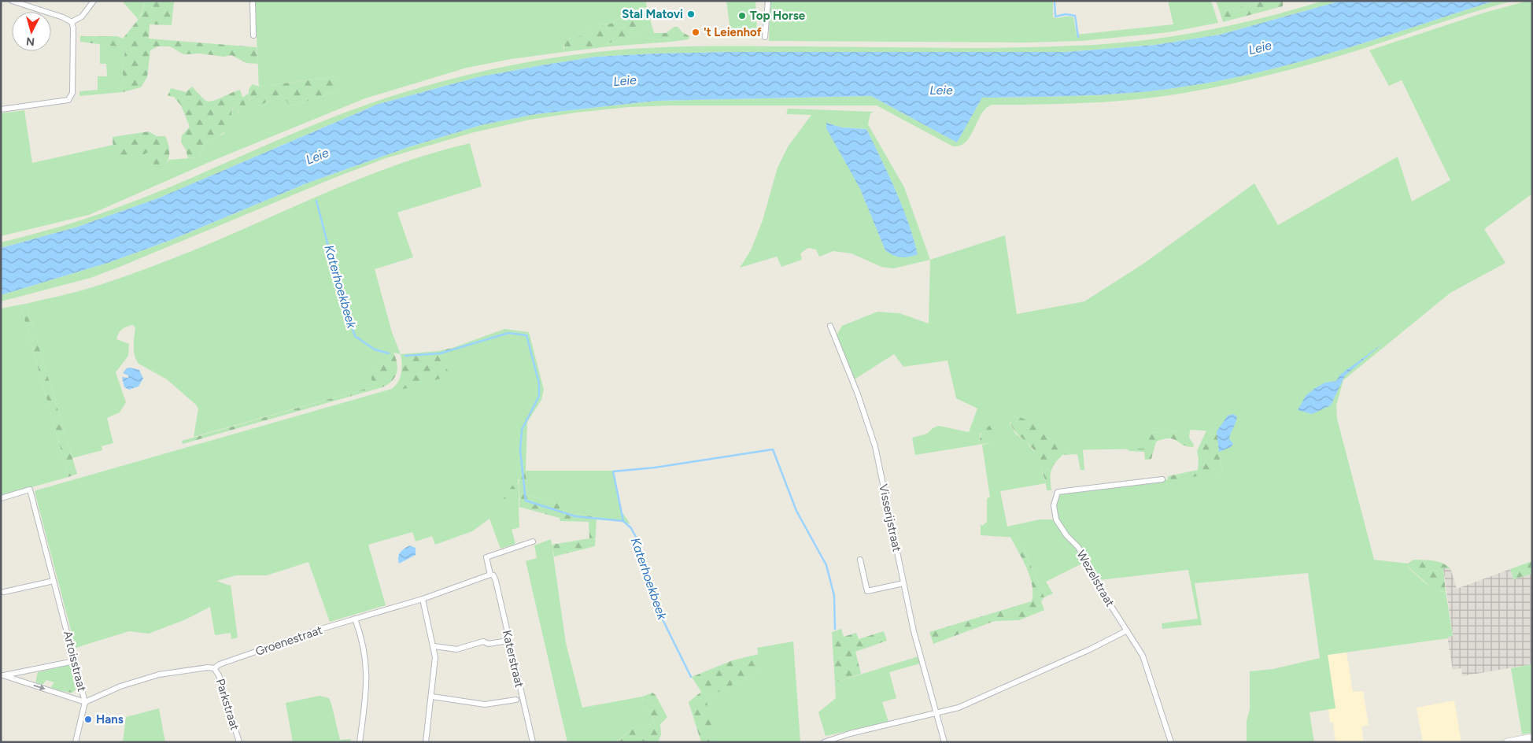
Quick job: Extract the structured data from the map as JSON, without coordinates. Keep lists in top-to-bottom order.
{
  "streets": {
    "street": [
      "Visserijstraat",
      "Wezelstraat",
      "Groenestraat",
      "Katerstraat",
      "Artoisstraat",
      "Parkstraat"
    ]
  },
  "crossings": [
    ["Groenestraat", "Katerstraat"],
    ["Groenestraat", "Artoisstraat"],
    ["Groenestraat", "Parkstraat"]
  ],
  "water": ["Leie", "Katerhoekbeek"],
  "places": [
    "Stal Matovi",
    "Top Horse",
    "'t Leienhof",
    "Hans"
  ],
  "north": "bottom"
}
